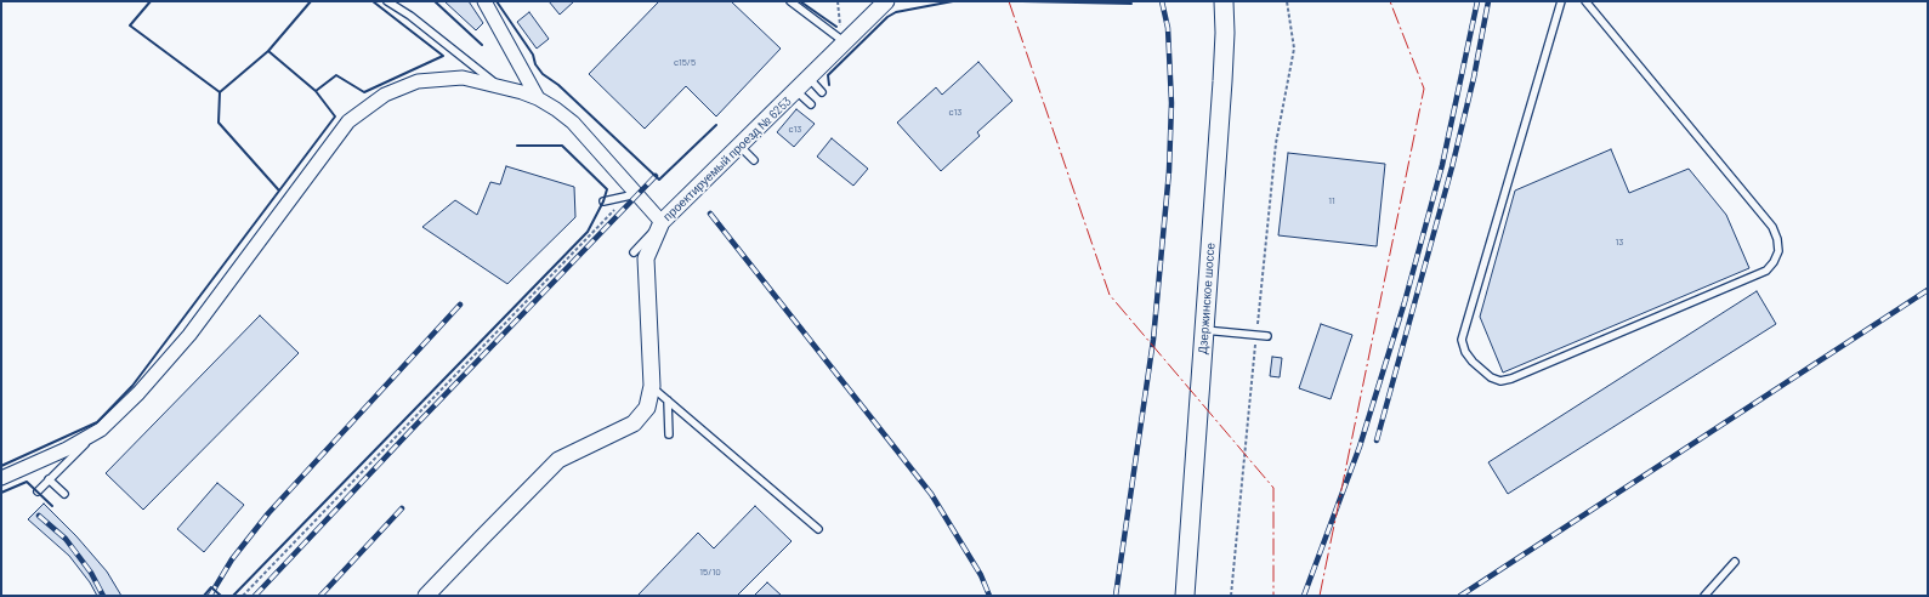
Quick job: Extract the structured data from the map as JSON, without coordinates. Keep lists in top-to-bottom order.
{
  "streets": {
    "main road": ["Дзержинское шоссе"],
    "street": ["проектируемый проезд № 6253"]
  },
  "house_numbers": [
    "с15/5",
    "с13",
    "с13",
    "11",
    "13",
    "15/10"
  ]
}
